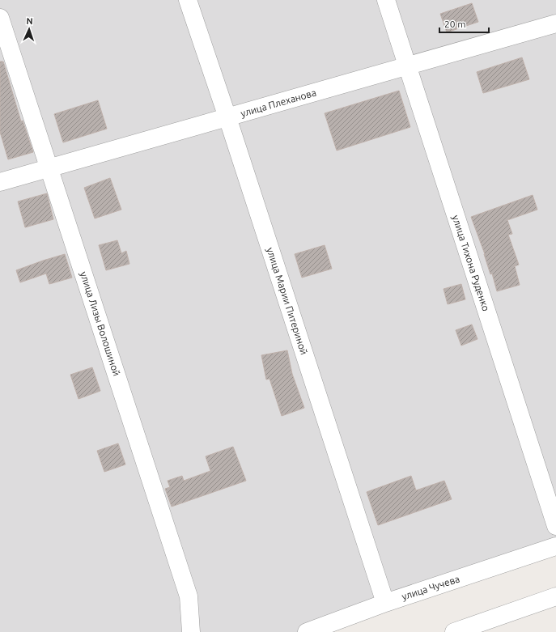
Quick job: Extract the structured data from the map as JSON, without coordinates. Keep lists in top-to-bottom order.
{
  "streets": {
    "street": [
      "улица Плеханова",
      "улица Тихона Руденко",
      "улица Марии Питериной",
      "улица Лизы Волошиной",
      "улица Чучева"
    ]
  },
  "crossings": [
    ["улица Плеханова", "улица Тихона Руденко"],
    ["улица Плеханова", "улица Марии Питериной"],
    ["улица Плеханова", "улица Лизы Волошиной"],
    ["улица Марии Питериной", "улица Чучева"]
  ],
  "scale_bar": "20 m",
  "north": "top"
}
